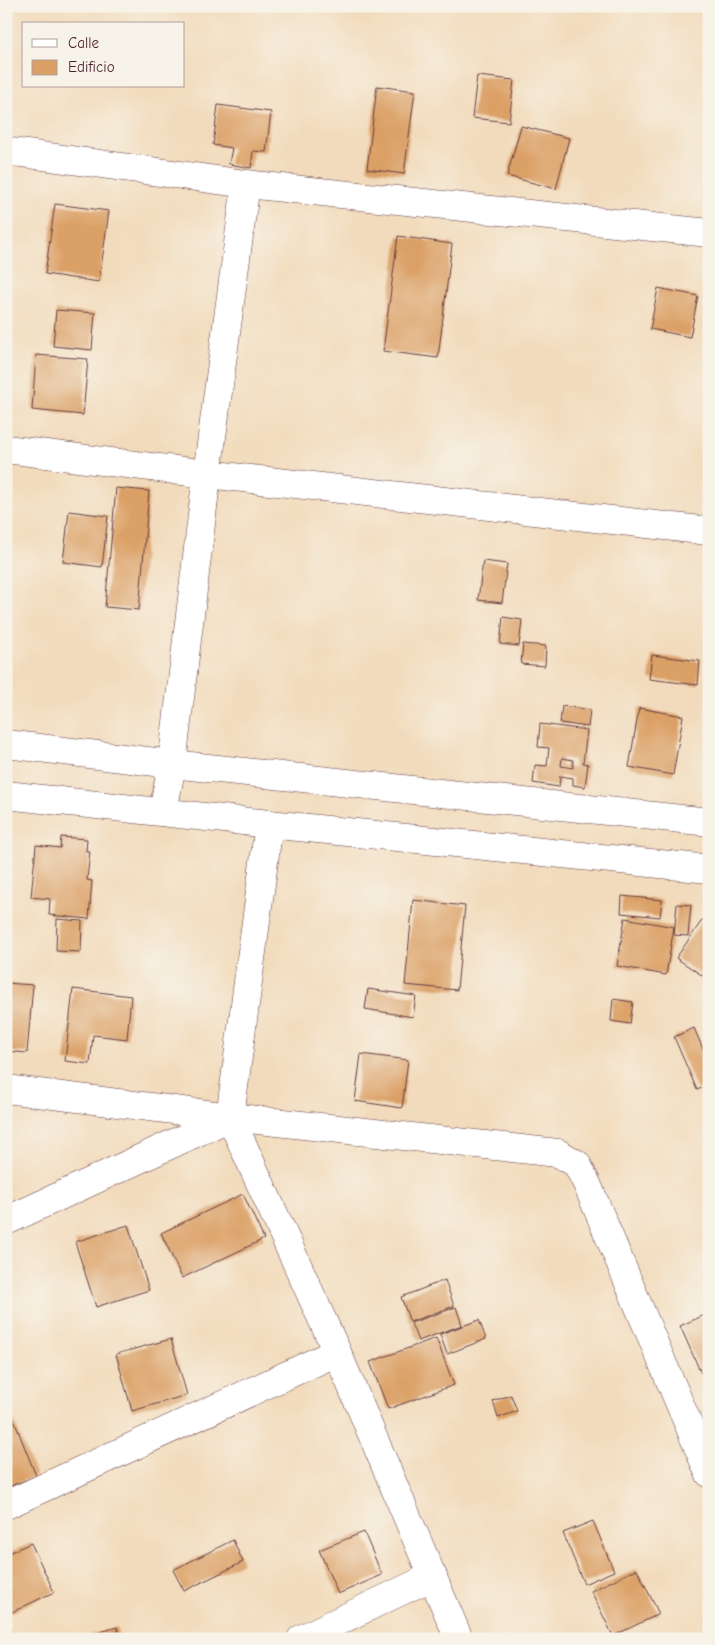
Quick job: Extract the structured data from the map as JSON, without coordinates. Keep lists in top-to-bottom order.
{
  "legend": ["Calle", "Edificio"]
}
